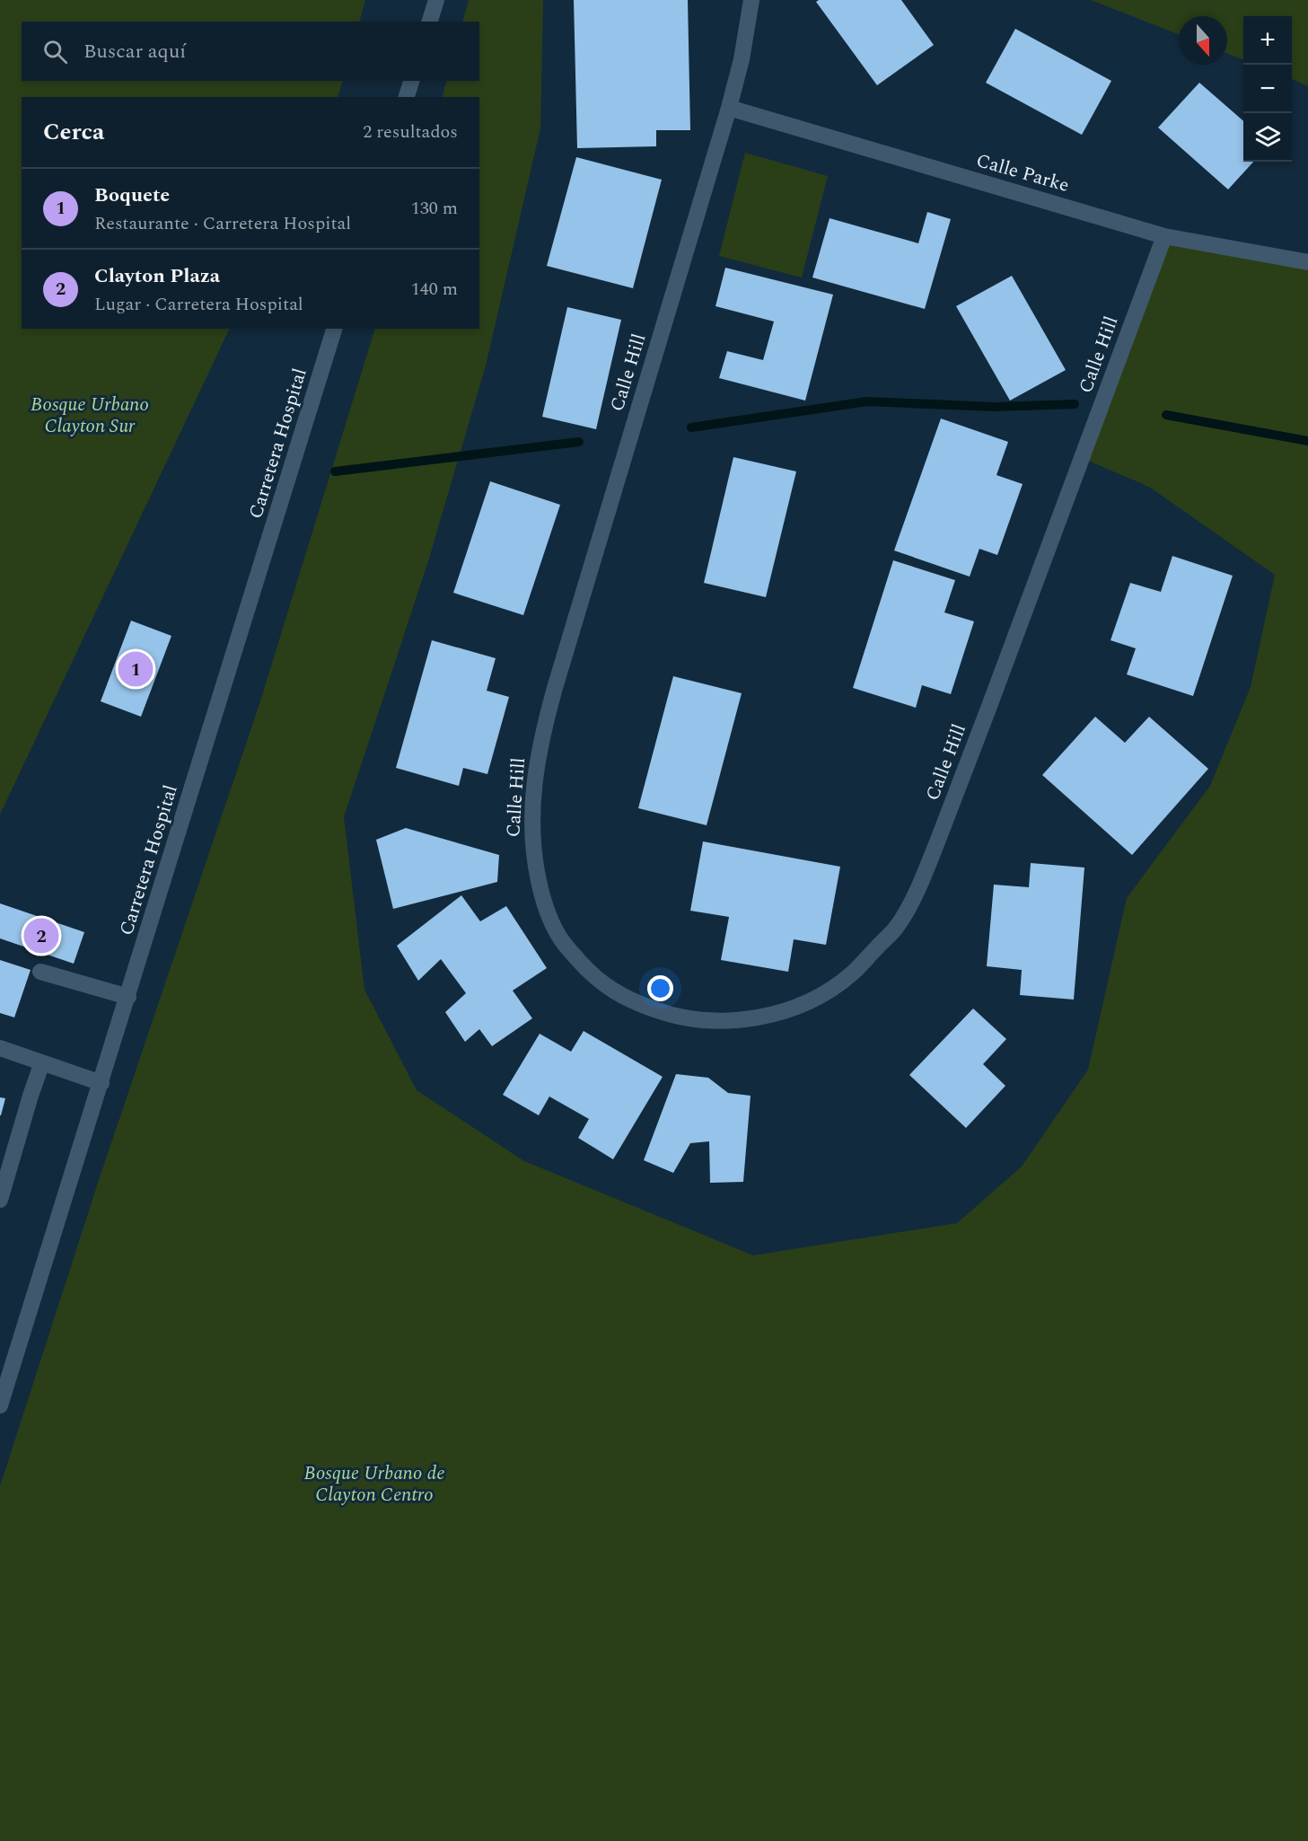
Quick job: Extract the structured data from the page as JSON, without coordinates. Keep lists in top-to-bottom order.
{
  "streets": {
    "street": ["Calle Parke", "Calle Hill", "Carretera Hospital"]
  },
  "crossings": [
    ["Calle Parke", "Calle Hill"]
  ],
  "parks": ["Bosque Urbano Clayton Sur", "Bosque Urbano de Clayton Centro"],
  "north": "bottom",
  "page": {
    "map_buttons": ["+", "−"],
    "search": "Buscar aquí",
    "heading": ["Cerca", "2 resultados"],
    "list": [
      {
        "mark": "1",
        "name": "Boquete",
        "note": "Restaurante · Carretera Hospital",
        "value": "130 m"
      },
      {
        "mark": "2",
        "name": "Clayton Plaza",
        "note": "Lugar · Carretera Hospital",
        "value": "140 m"
      }
    ],
    "pins": ["1", "2"]
  }
}
